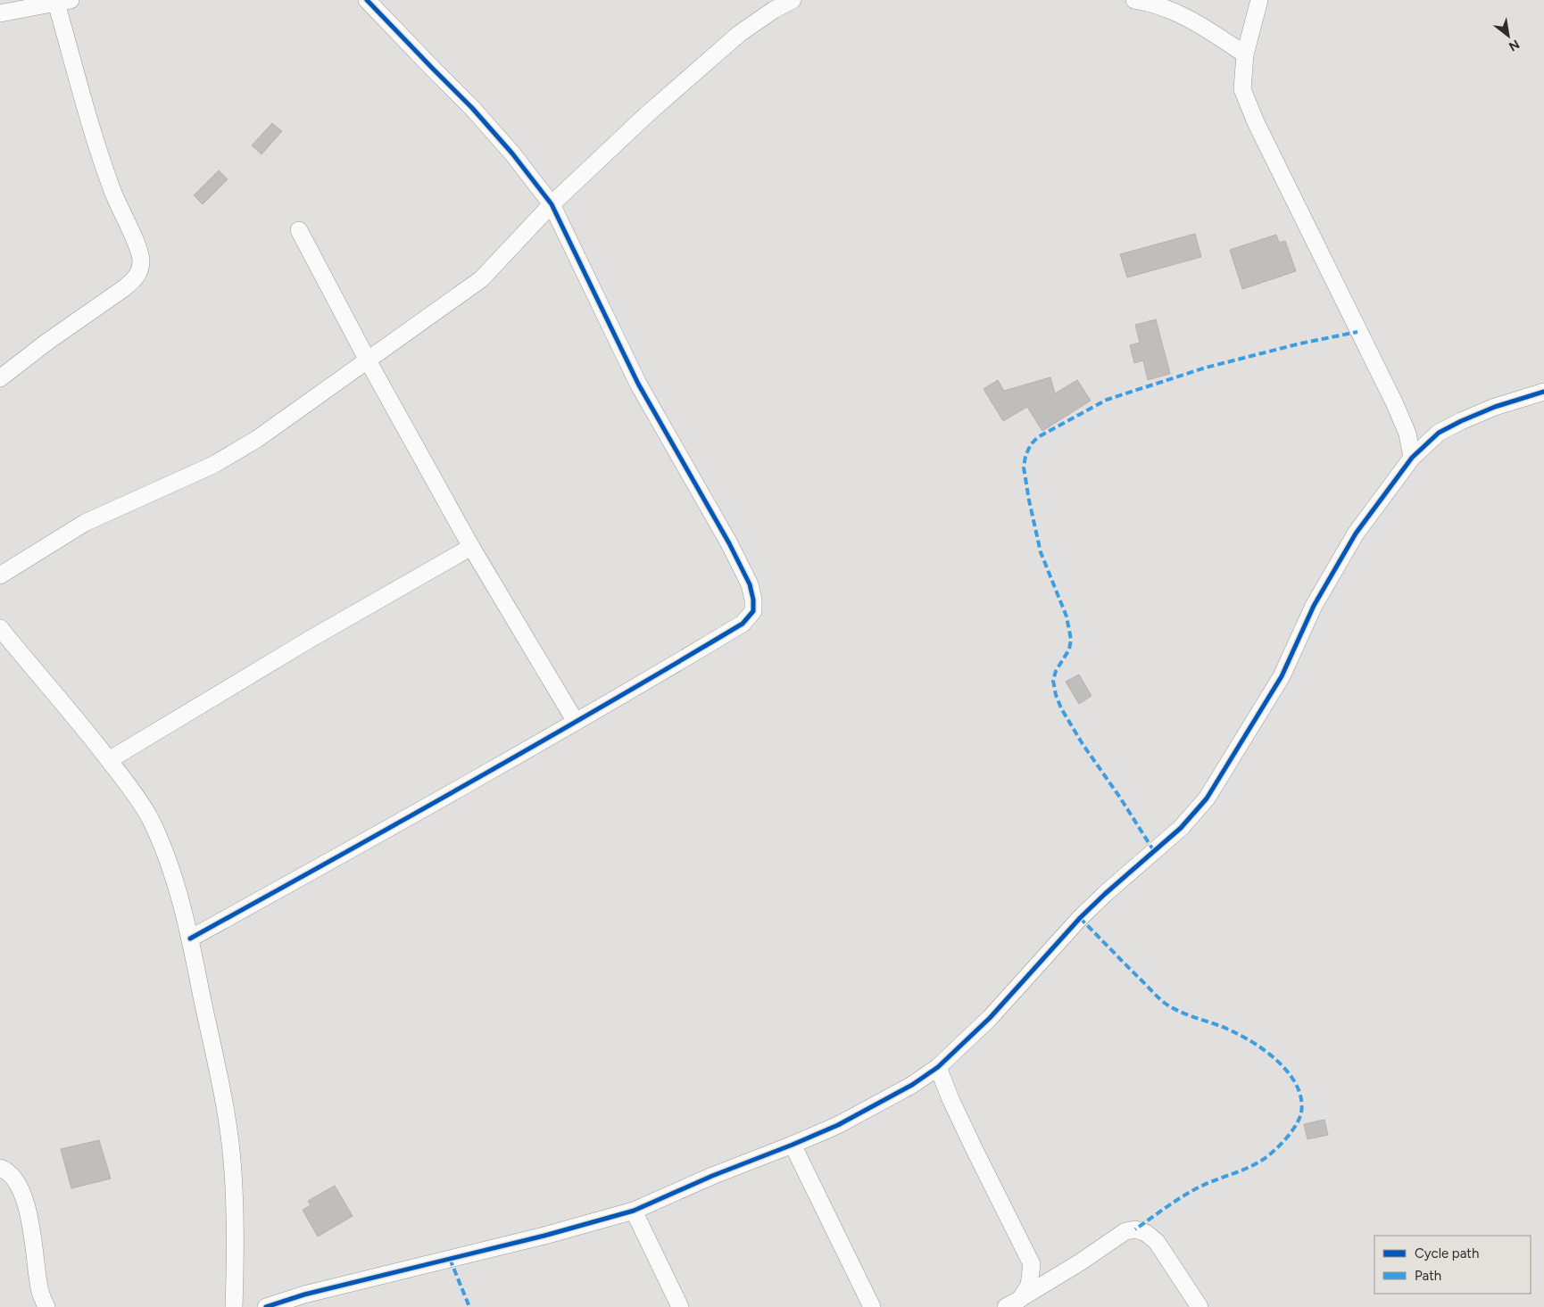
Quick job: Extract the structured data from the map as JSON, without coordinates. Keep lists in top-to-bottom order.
{
  "legend": ["Cycle path", "Path"],
  "north": "bottom right"
}
